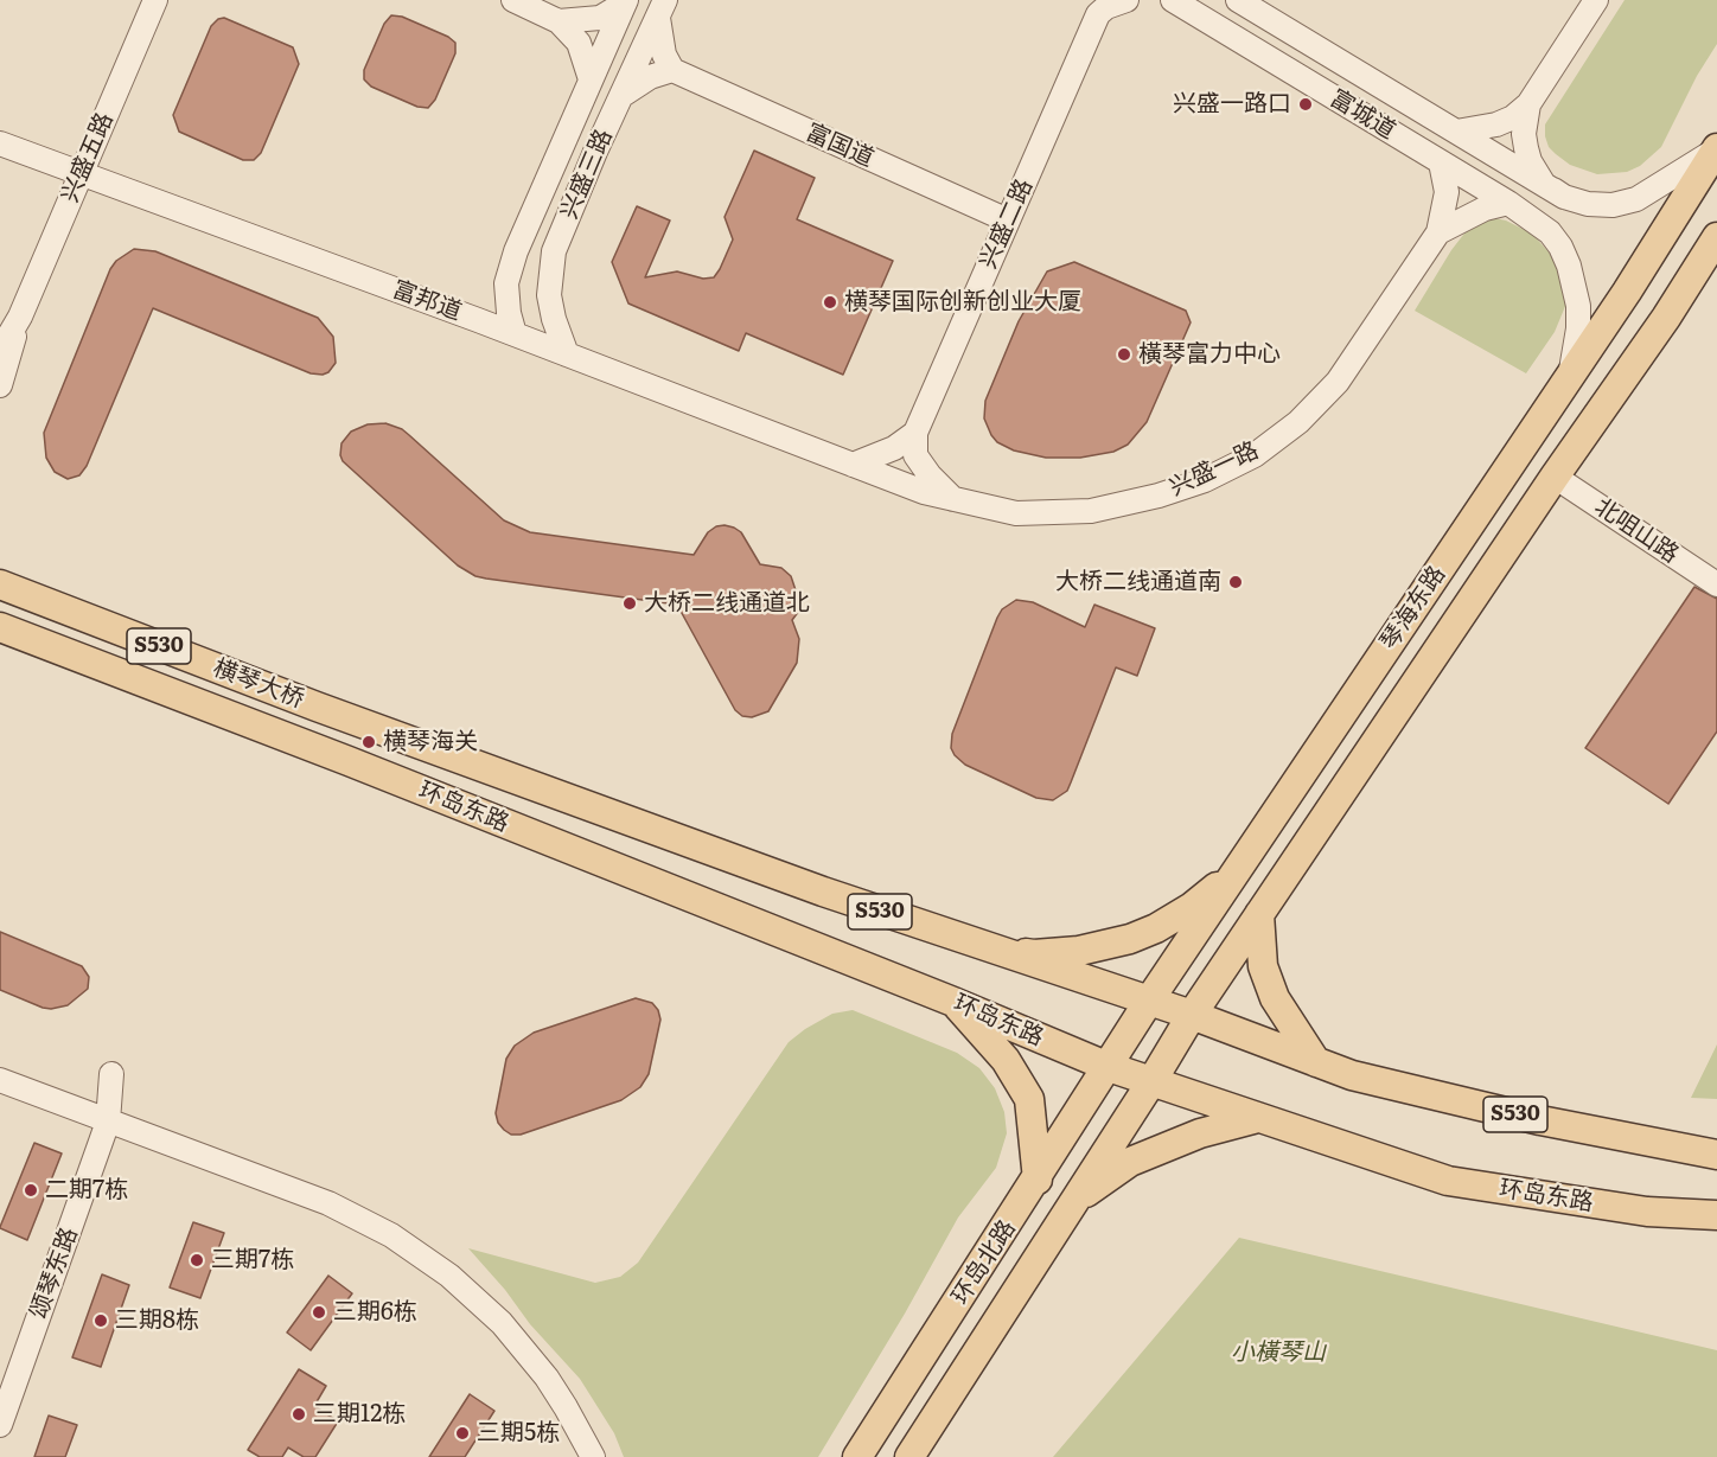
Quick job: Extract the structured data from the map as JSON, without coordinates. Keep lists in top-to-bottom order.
{
  "streets": {
    "main road": [
      "琴海东路",
      "S530",
      "横琴大桥",
      "环岛东路",
      "环岛北路"
    ],
    "street": [
      "富城道",
      "富国道",
      "兴盛五路",
      "兴盛三路",
      "兴盛二路",
      "富邦道",
      "兴盛一路",
      "北咀山路",
      "颂琴东路"
    ]
  },
  "crossings": [
    ["富城道", "琴海东路"],
    ["富国道", "兴盛二路"],
    ["兴盛五路", "富邦道"],
    ["兴盛三路", "富邦道"],
    ["富邦道", "兴盛一路"],
    ["北咀山路", "琴海东路"],
    ["琴海东路", "环岛东路"],
    ["琴海东路", "环岛北路"],
    ["横琴大桥", "环岛东路"],
    ["环岛东路", "环岛北路"]
  ],
  "parks": ["小橫琴山"],
  "places": [
    "兴盛一路口",
    "横琴国际创新创业大厦",
    "橫琴富力中心",
    "大桥二线通道南",
    "大桥二线通道北",
    "横琴海关",
    "二期7栋",
    "三期7栋",
    "三期6栋",
    "三期8栋",
    "三期12栋",
    "三期5栋"
  ]
}
